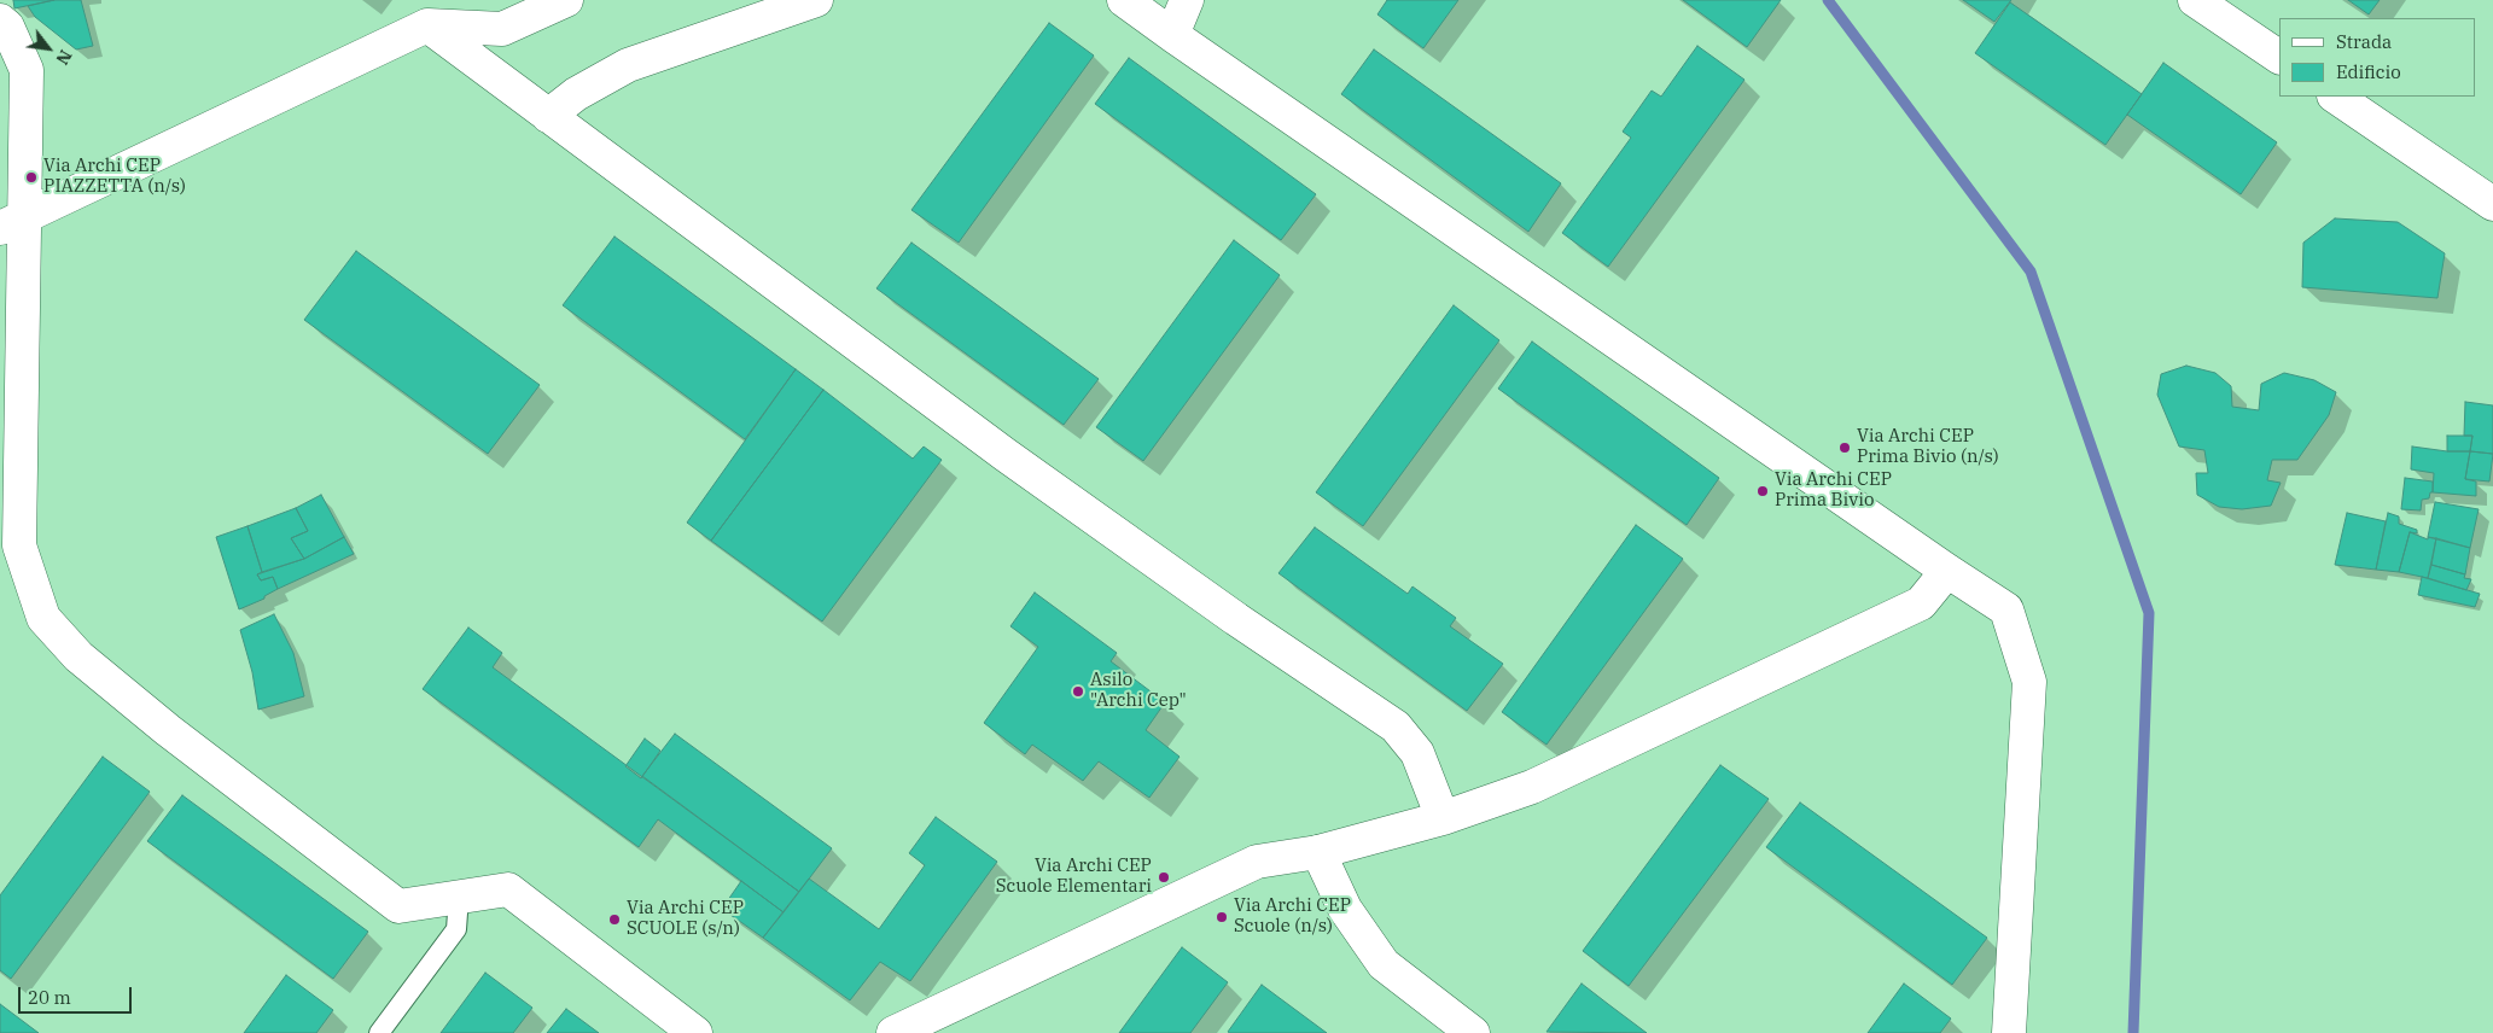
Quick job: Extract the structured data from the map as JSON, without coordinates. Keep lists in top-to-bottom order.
{
  "places": [
    "Via Archi CEP PIAZZETTA (n/s)",
    "Via Archi CEP Prima Bivio (n/s)",
    "Via Archi CEP Prima Bivio",
    "Asilo \"Archi Cep\"",
    "Via Archi CEP Scuole Elementari",
    "Via Archi CEP Scuole (n/s)",
    "Via Archi CEP SCUOLE (s/n)"
  ],
  "legend": ["Strada", "Edificio"],
  "scale_bar": "20 m",
  "north": "bottom right"
}
